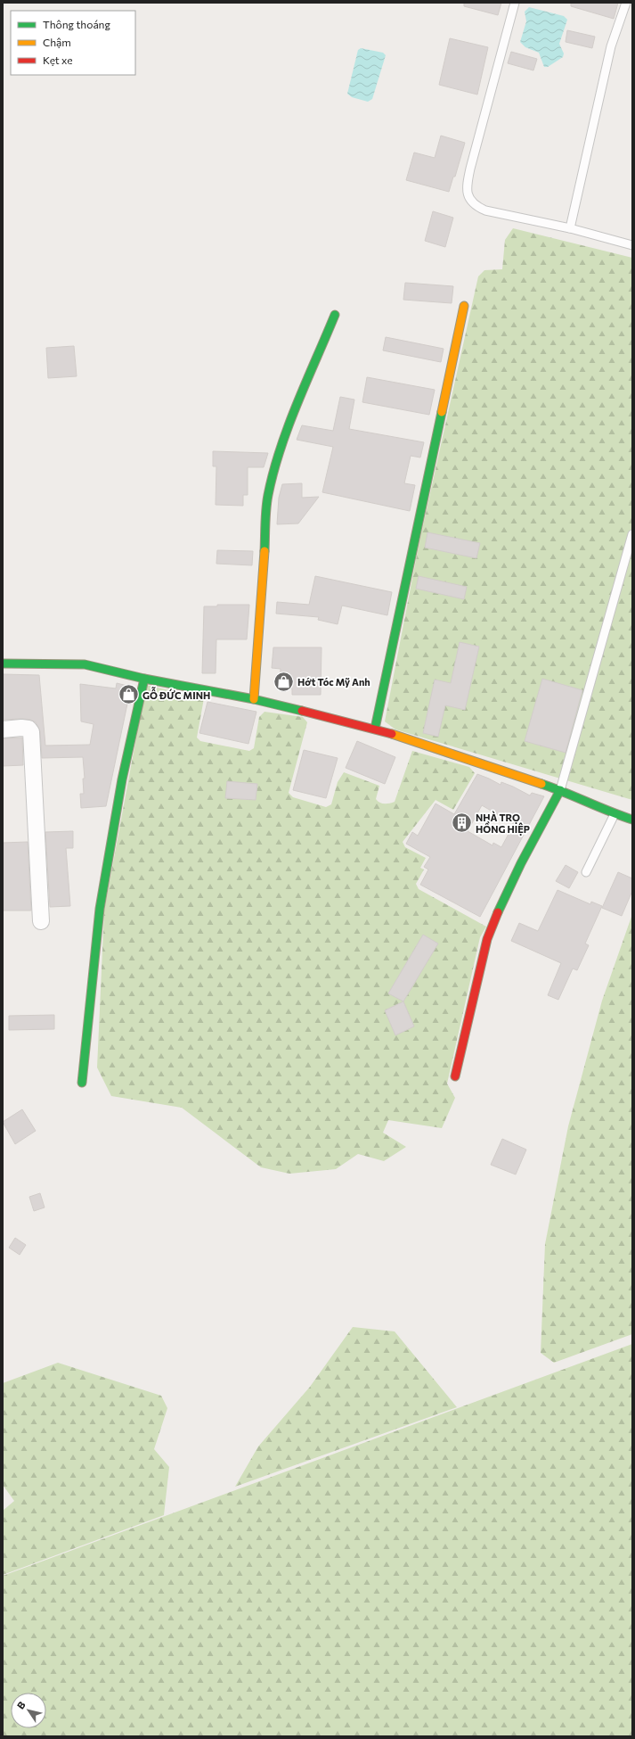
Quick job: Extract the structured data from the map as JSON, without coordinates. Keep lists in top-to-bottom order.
{
  "places": {
    "shop": ["Hớt Tóc Mỹ Anh", "GỖ ĐỨC MINH"],
    "building": ["NHÀ TRỌ HỒNG HIỆP"]
  },
  "legend": ["Thông thoáng", "Chậm", "Kẹt xe"],
  "north": "top left"
}
